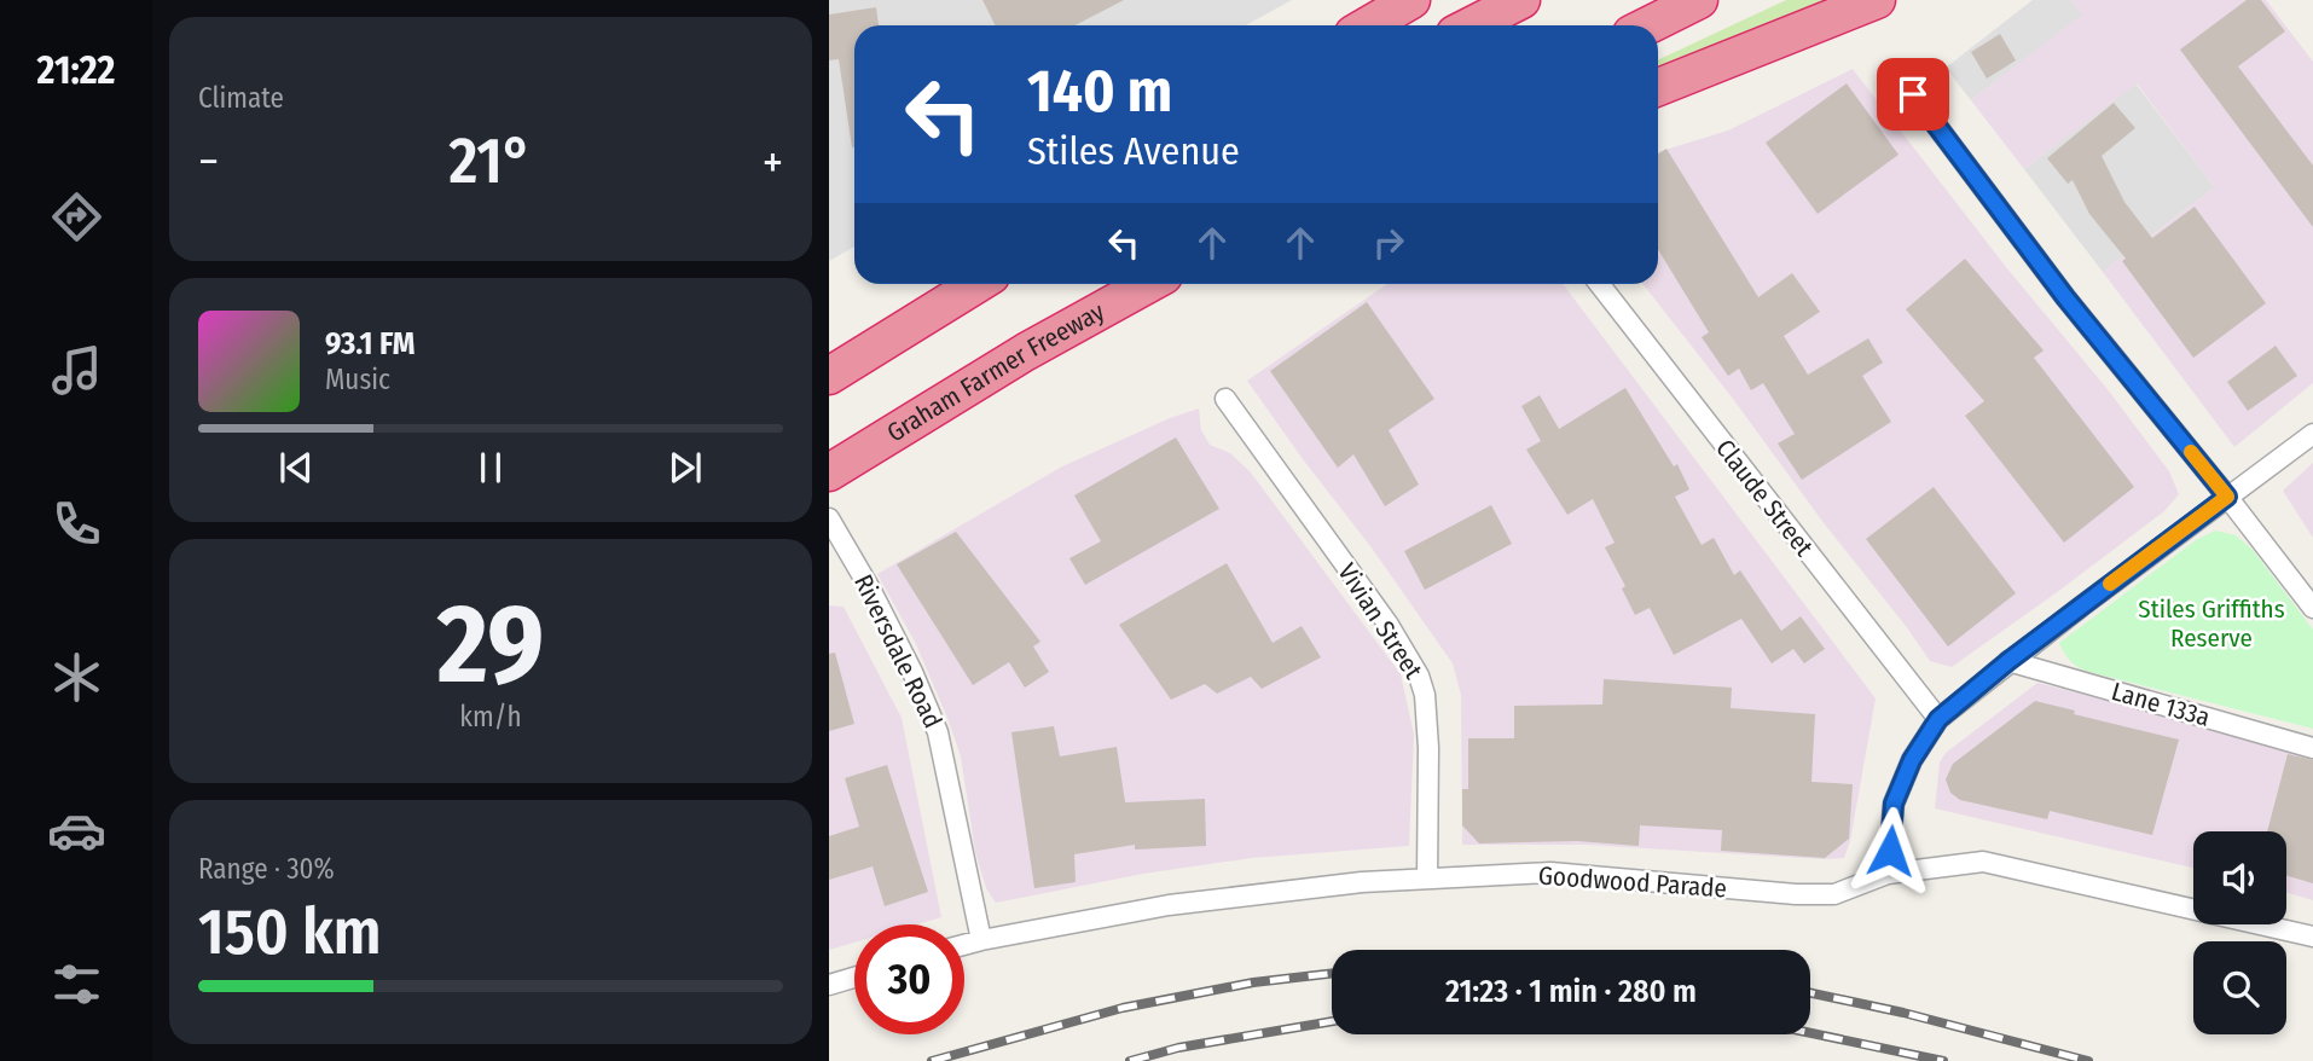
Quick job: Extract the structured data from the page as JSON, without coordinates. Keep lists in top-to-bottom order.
{
  "streets": {
    "highway": ["Graham Farmer Freeway"],
    "street": [
      "Claude Street",
      "Vivian Street",
      "Riversdale Road",
      "Lane 133a",
      "Goodwood Parade"
    ]
  },
  "crossings": [
    ["Vivian Street", "Goodwood Parade"],
    ["Riversdale Road", "Goodwood Parade"]
  ],
  "parks": ["Stiles Griffiths Reserve"],
  "page": {
    "tabs": "21:22",
    "tile": [
      "Climate",
      ["29", "km/h"],
      ["Range · 30%", "150 km"]
    ],
    "turn": ["140 m", "Stiles Avenue"],
    "heat": ["−", "21°", "+"],
    "song": ["93.1 FM", "Music"],
    "limit": "30",
    "trip": "21:23 · 1 min · 280 m"
  }
}
